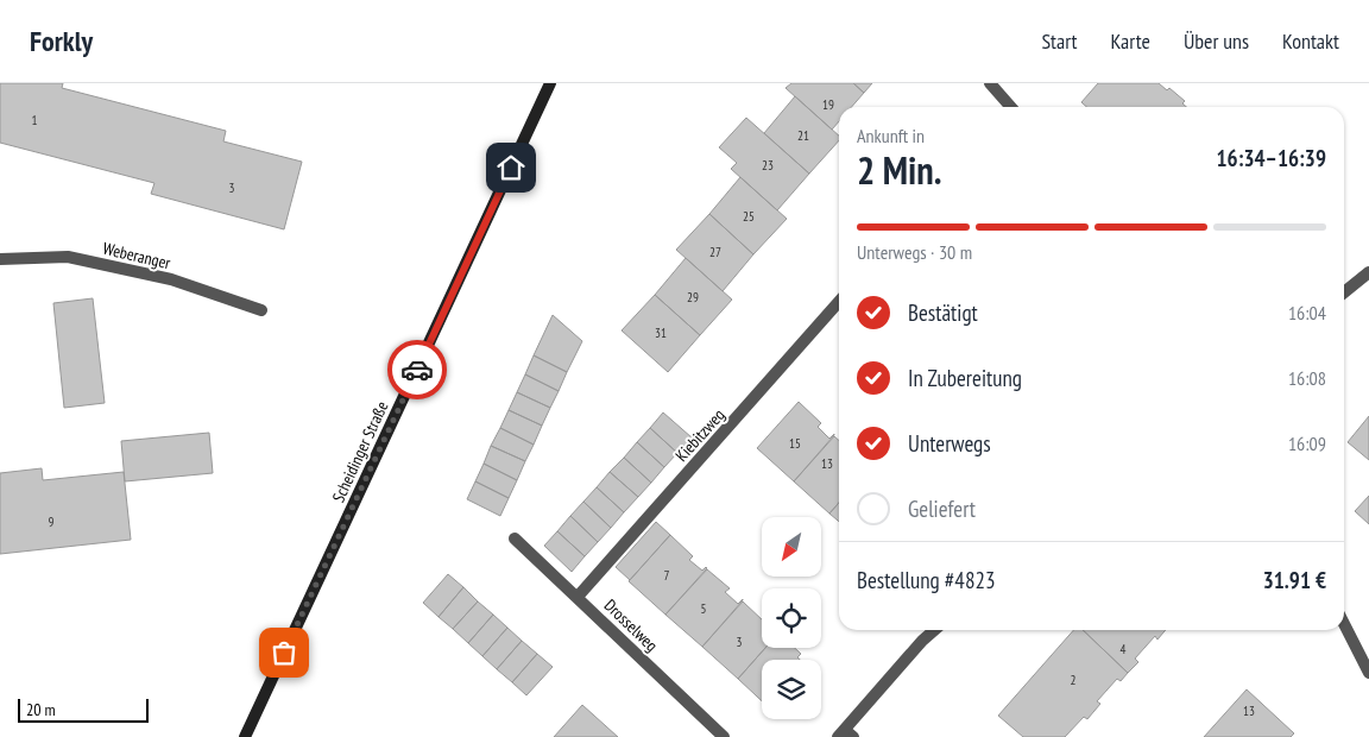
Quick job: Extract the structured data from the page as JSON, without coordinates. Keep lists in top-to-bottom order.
{
  "streets": {
    "main road": ["Scheidinger Straße"],
    "street": ["Weberanger", "Kiebitzweg", "Drosselweg"]
  },
  "crossings": [
    ["Kiebitzweg", "Drosselweg"]
  ],
  "house_numbers": [
    "19",
    "1",
    "21",
    "23",
    "3",
    "25",
    "27",
    "29",
    "31",
    "15",
    "13",
    "9",
    "7",
    "5",
    "3",
    "4",
    "2",
    "13"
  ],
  "scale_bar": "20 m",
  "north": "bottom left",
  "page": {
    "header": "Forkly",
    "nav": [
      "Start",
      "Karte",
      "Über uns",
      "Kontakt"
    ],
    "heading": ["2 Min.", "Ankunft in", "16:34–16:39"],
    "panel": ["Bestellung #4823", "31.91 €"],
    "bar": "Unterwegs · 30 m",
    "list": [
      ["Bestätigt", "16:04"],
      ["In Zubereitung", "16:08"],
      ["Unterwegs", "16:09"],
      "Geliefert"
    ],
    "scale": "20 m"
  }
}
